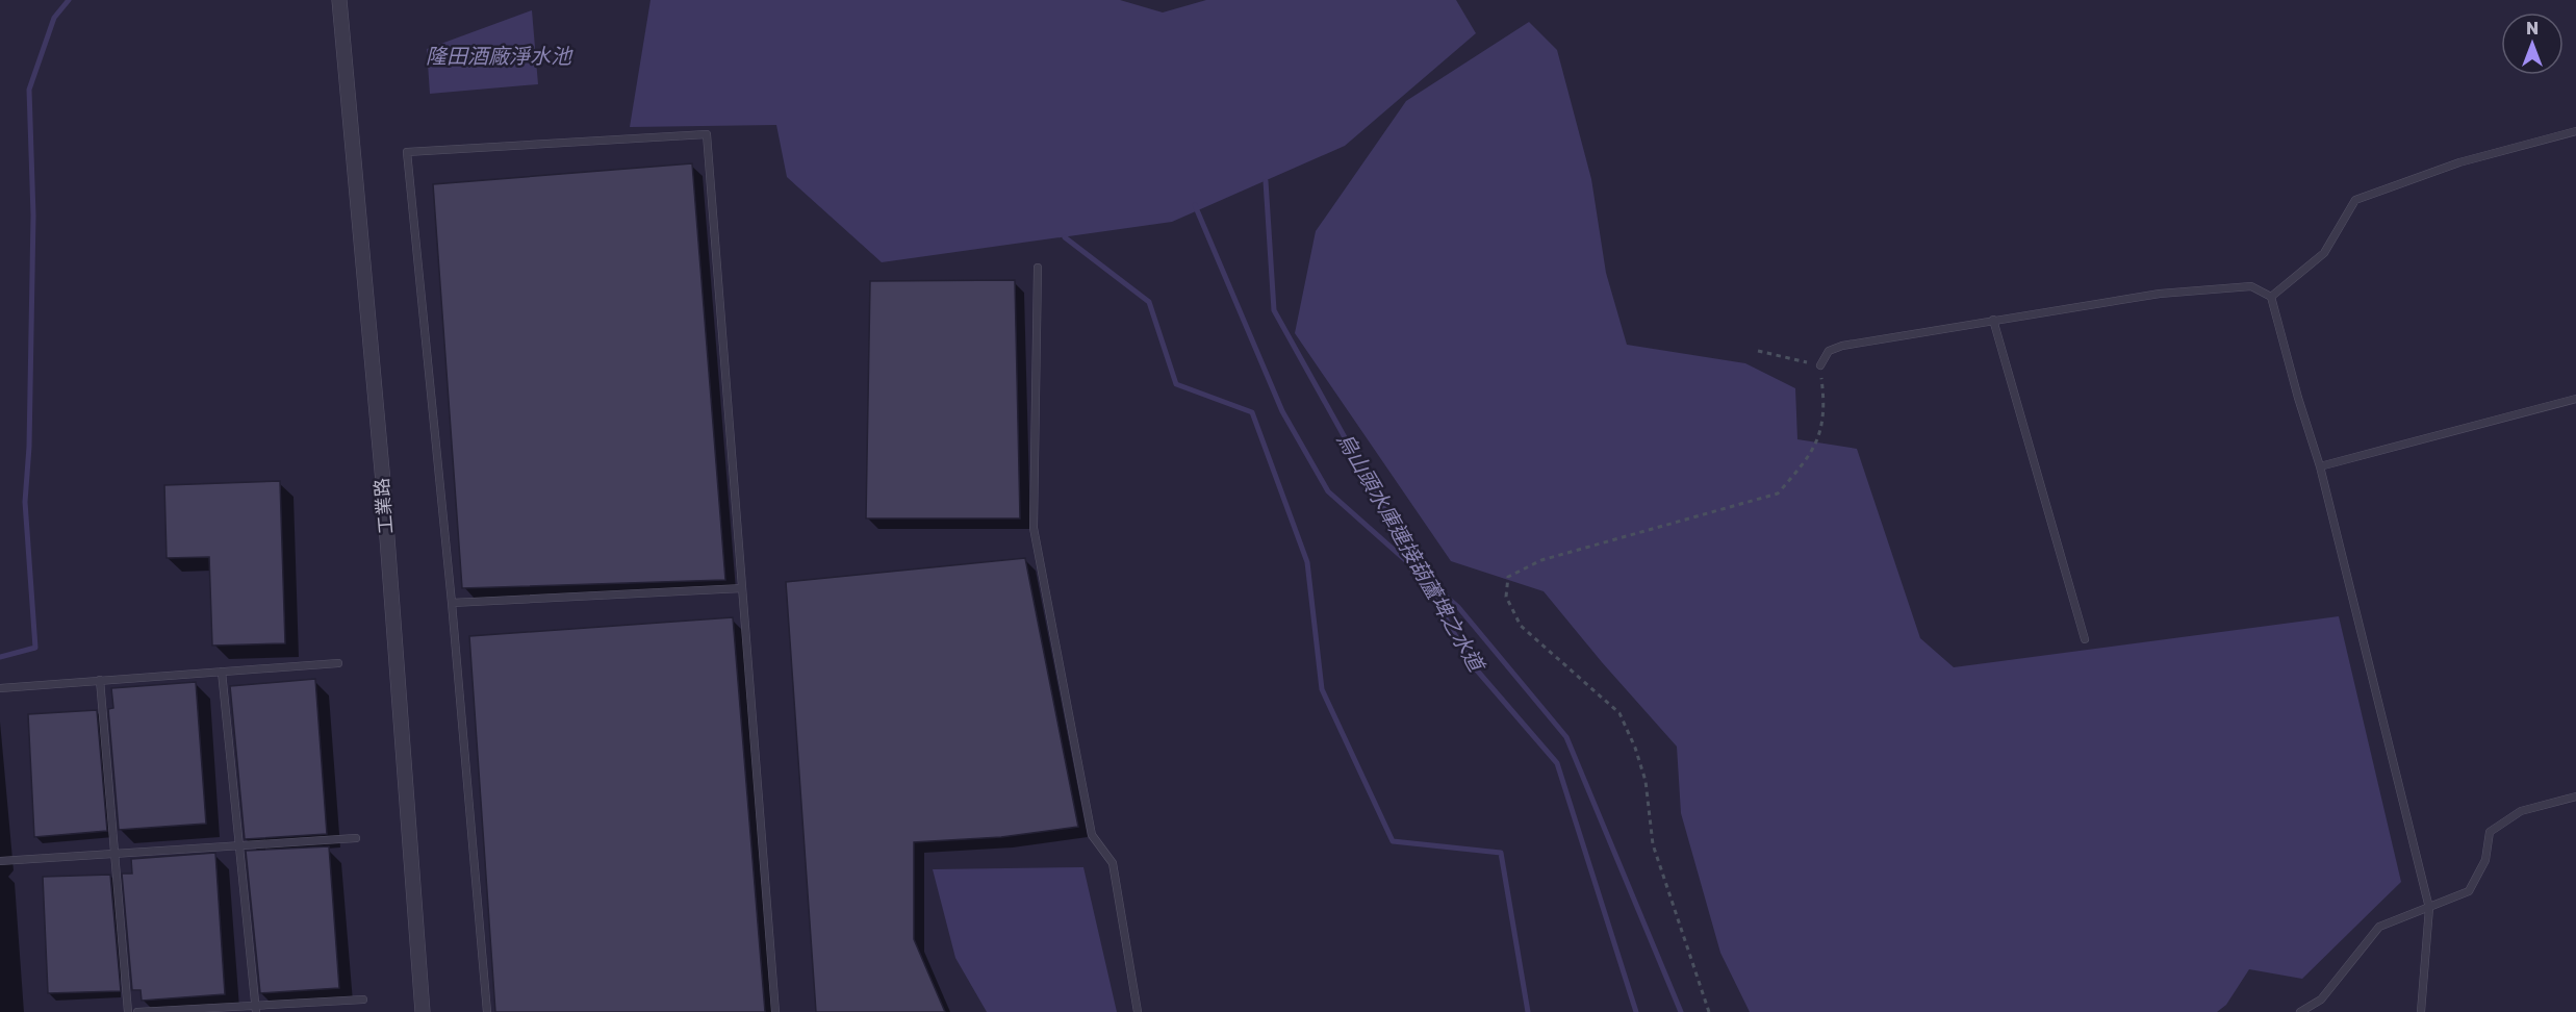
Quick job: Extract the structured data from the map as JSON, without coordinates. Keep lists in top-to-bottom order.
{
  "streets": {
    "street": ["工業路"]
  },
  "water": ["隆田酒廠淨水池", "烏山頭水庫連接葫蘆埤之水道"],
  "north": "top"
}
